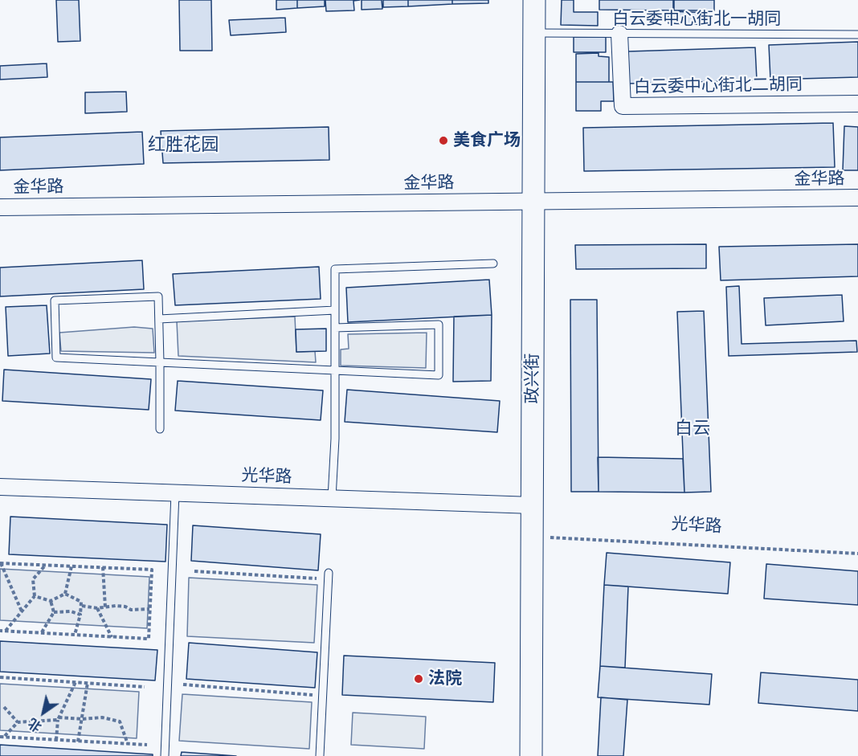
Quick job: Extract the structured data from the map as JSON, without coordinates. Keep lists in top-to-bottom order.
{
  "streets": {
    "street": [
      "白云委中心街北二胡同",
      "金华路",
      "政兴街",
      "光华路"
    ],
    "lane": ["白云委中心街北一胡同"]
  },
  "crossings": [
    ["白云委中心街北一胡同", "白云委中心街北二胡同"],
    ["白云委中心街北一胡同", "政兴街"],
    ["金华路", "政兴街"],
    ["政兴街", "光华路"]
  ],
  "districts": ["红胜花园", "白云"],
  "places": ["美食广场", "法院"],
  "north": "bottom left"
}
